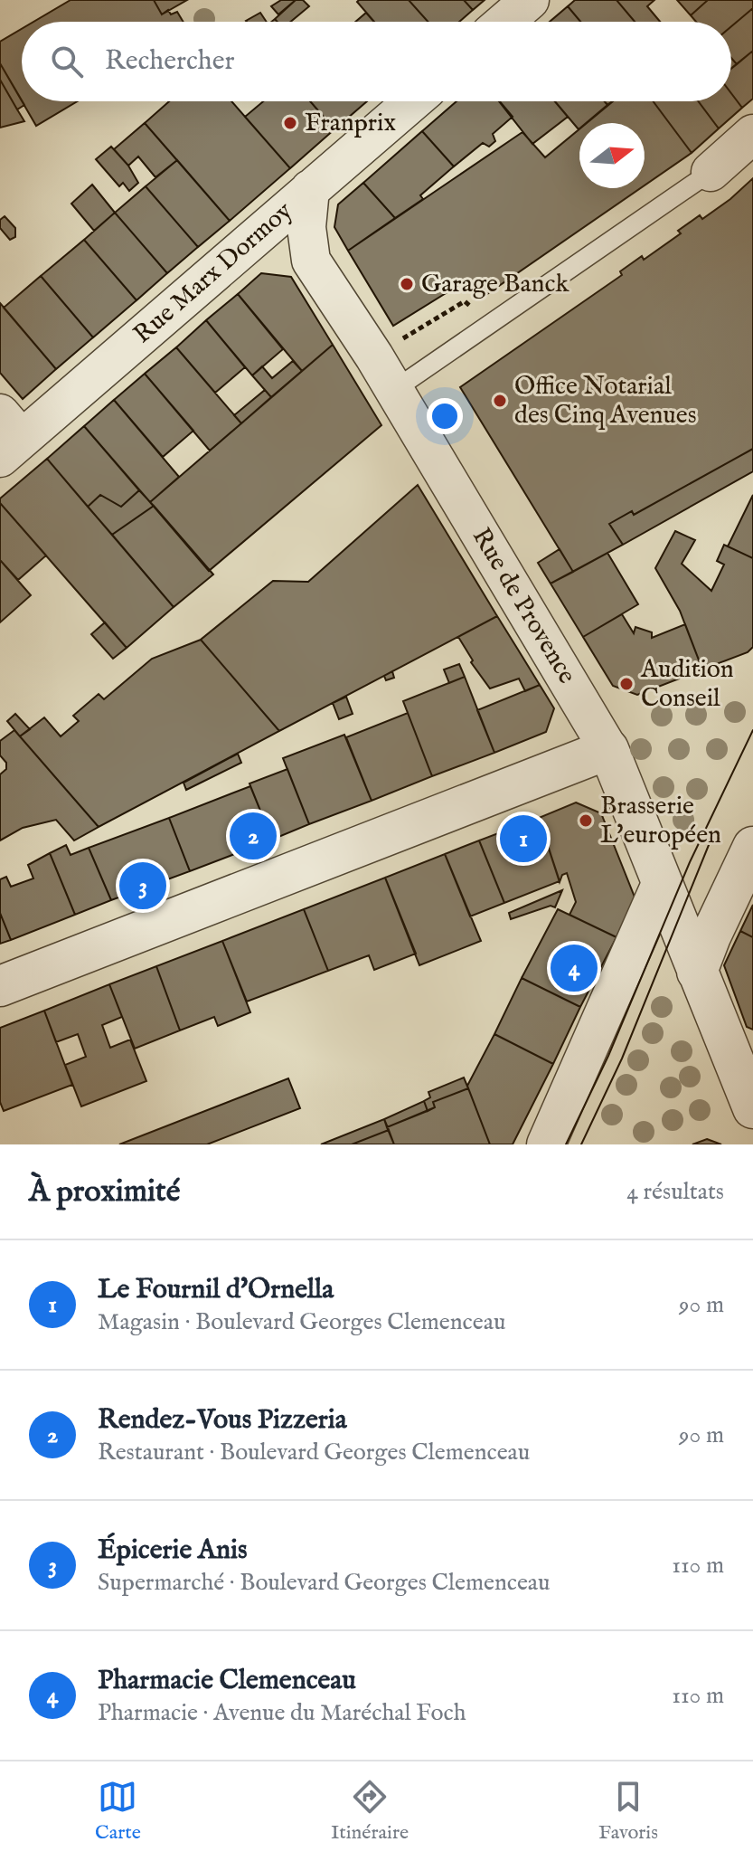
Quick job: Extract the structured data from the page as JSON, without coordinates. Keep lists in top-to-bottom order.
{
  "streets": {
    "street": ["Rue Marx Dormoy", "Rue de Provence"]
  },
  "crossings": [
    ["Rue Marx Dormoy", "Rue de Provence"]
  ],
  "places": [
    "Franprix",
    "Garage Banck",
    "Office Notarial des Cinq Avenues",
    "Audition Conseil",
    "Brasserie L'européen"
  ],
  "north": "right",
  "page": {
    "search": "Rechercher",
    "pins": [
      "2",
      "1",
      "3",
      "4"
    ],
    "heading": ["À proximité", "4 résultats"],
    "list": [
      {
        "mark": "1",
        "name": "Le Fournil d'Ornella",
        "note": "Magasin · Boulevard Georges Clemenceau",
        "value": "90 m"
      },
      {
        "mark": "2",
        "name": "Rendez-Vous Pizzeria",
        "note": "Restaurant · Boulevard Georges Clemenceau",
        "value": "90 m"
      },
      {
        "mark": "3",
        "name": "Épicerie Anis",
        "note": "Supermarché · Boulevard Georges Clemenceau",
        "value": "110 m"
      },
      {
        "mark": "4",
        "name": "Pharmacie Clemenceau",
        "note": "Pharmacie · Avenue du Maréchal Foch",
        "value": "110 m"
      }
    ],
    "nav": ["Carte", "Itinéraire", "Favoris"]
  }
}
